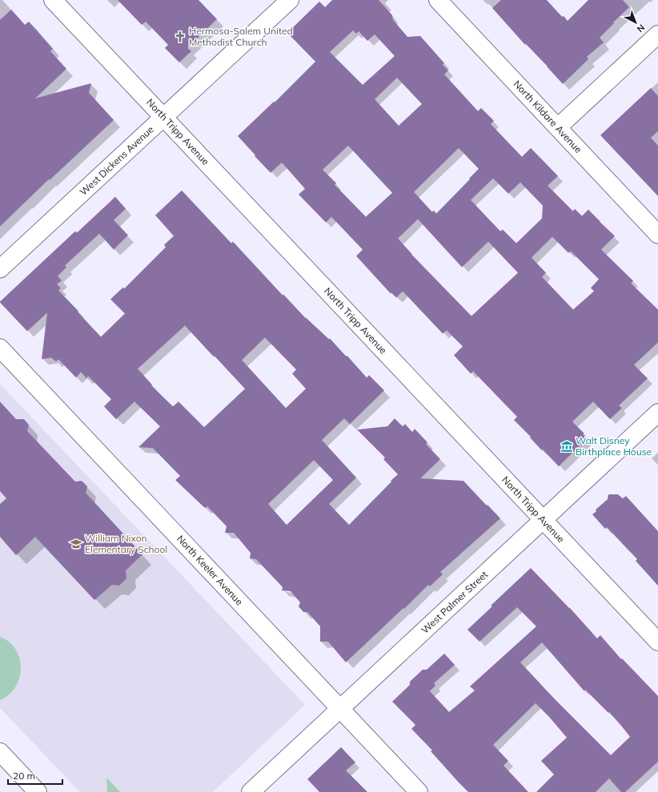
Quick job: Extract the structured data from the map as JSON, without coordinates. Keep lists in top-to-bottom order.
{
  "streets": {
    "street": [
      "North Kildare Avenue",
      "North Tripp Avenue",
      "West Dickens Avenue",
      "North Keeler Avenue",
      "West Palmer Street"
    ]
  },
  "crossings": [
    ["North Tripp Avenue", "West Dickens Avenue"],
    ["North Tripp Avenue", "West Palmer Street"],
    ["North Keeler Avenue", "West Palmer Street"]
  ],
  "places": {
    "church": ["Hermosa-Salem United Methodist Church"],
    "museum": ["Walt Disney Birthplace House"],
    "school or university": ["William Nixon Elementary School"]
  },
  "scale_bar": "20 m",
  "north": "bottom right"
}
